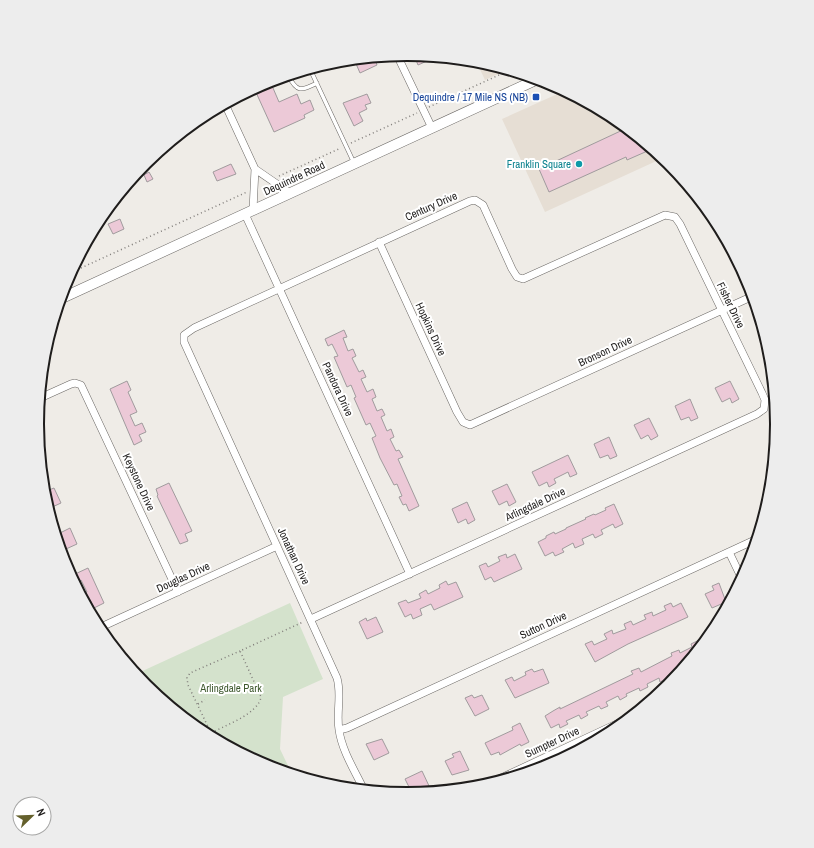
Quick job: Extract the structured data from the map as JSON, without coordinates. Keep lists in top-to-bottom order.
{
  "streets": {
    "main road": ["Dequindre Road"],
    "street": [
      "Century Drive",
      "Fisher Drive",
      "Hopkins Drive",
      "Bronson Drive",
      "Pandora Drive",
      "Keystone Drive",
      "Arlingdale Drive",
      "Jonathan Drive",
      "Douglas Drive",
      "Sutton Drive",
      "Sumpter Drive"
    ]
  },
  "crossings": [
    ["Dequindre Road", "Pandora Drive"],
    ["Century Drive", "Fisher Drive"],
    ["Century Drive", "Hopkins Drive"],
    ["Century Drive", "Pandora Drive"],
    ["Century Drive", "Jonathan Drive"],
    ["Fisher Drive", "Bronson Drive"],
    ["Fisher Drive", "Arlingdale Drive"],
    ["Hopkins Drive", "Bronson Drive"],
    ["Pandora Drive", "Arlingdale Drive"],
    ["Keystone Drive", "Douglas Drive"],
    ["Arlingdale Drive", "Jonathan Drive"],
    ["Jonathan Drive", "Douglas Drive"],
    ["Jonathan Drive", "Sutton Drive"]
  ],
  "parks": ["Arlingdale Park"],
  "places": {
    "transit": ["Dequindre / 17 Mile NS (NB)"],
    "other": ["Franklin Square"]
  },
  "north": "top right"
}
